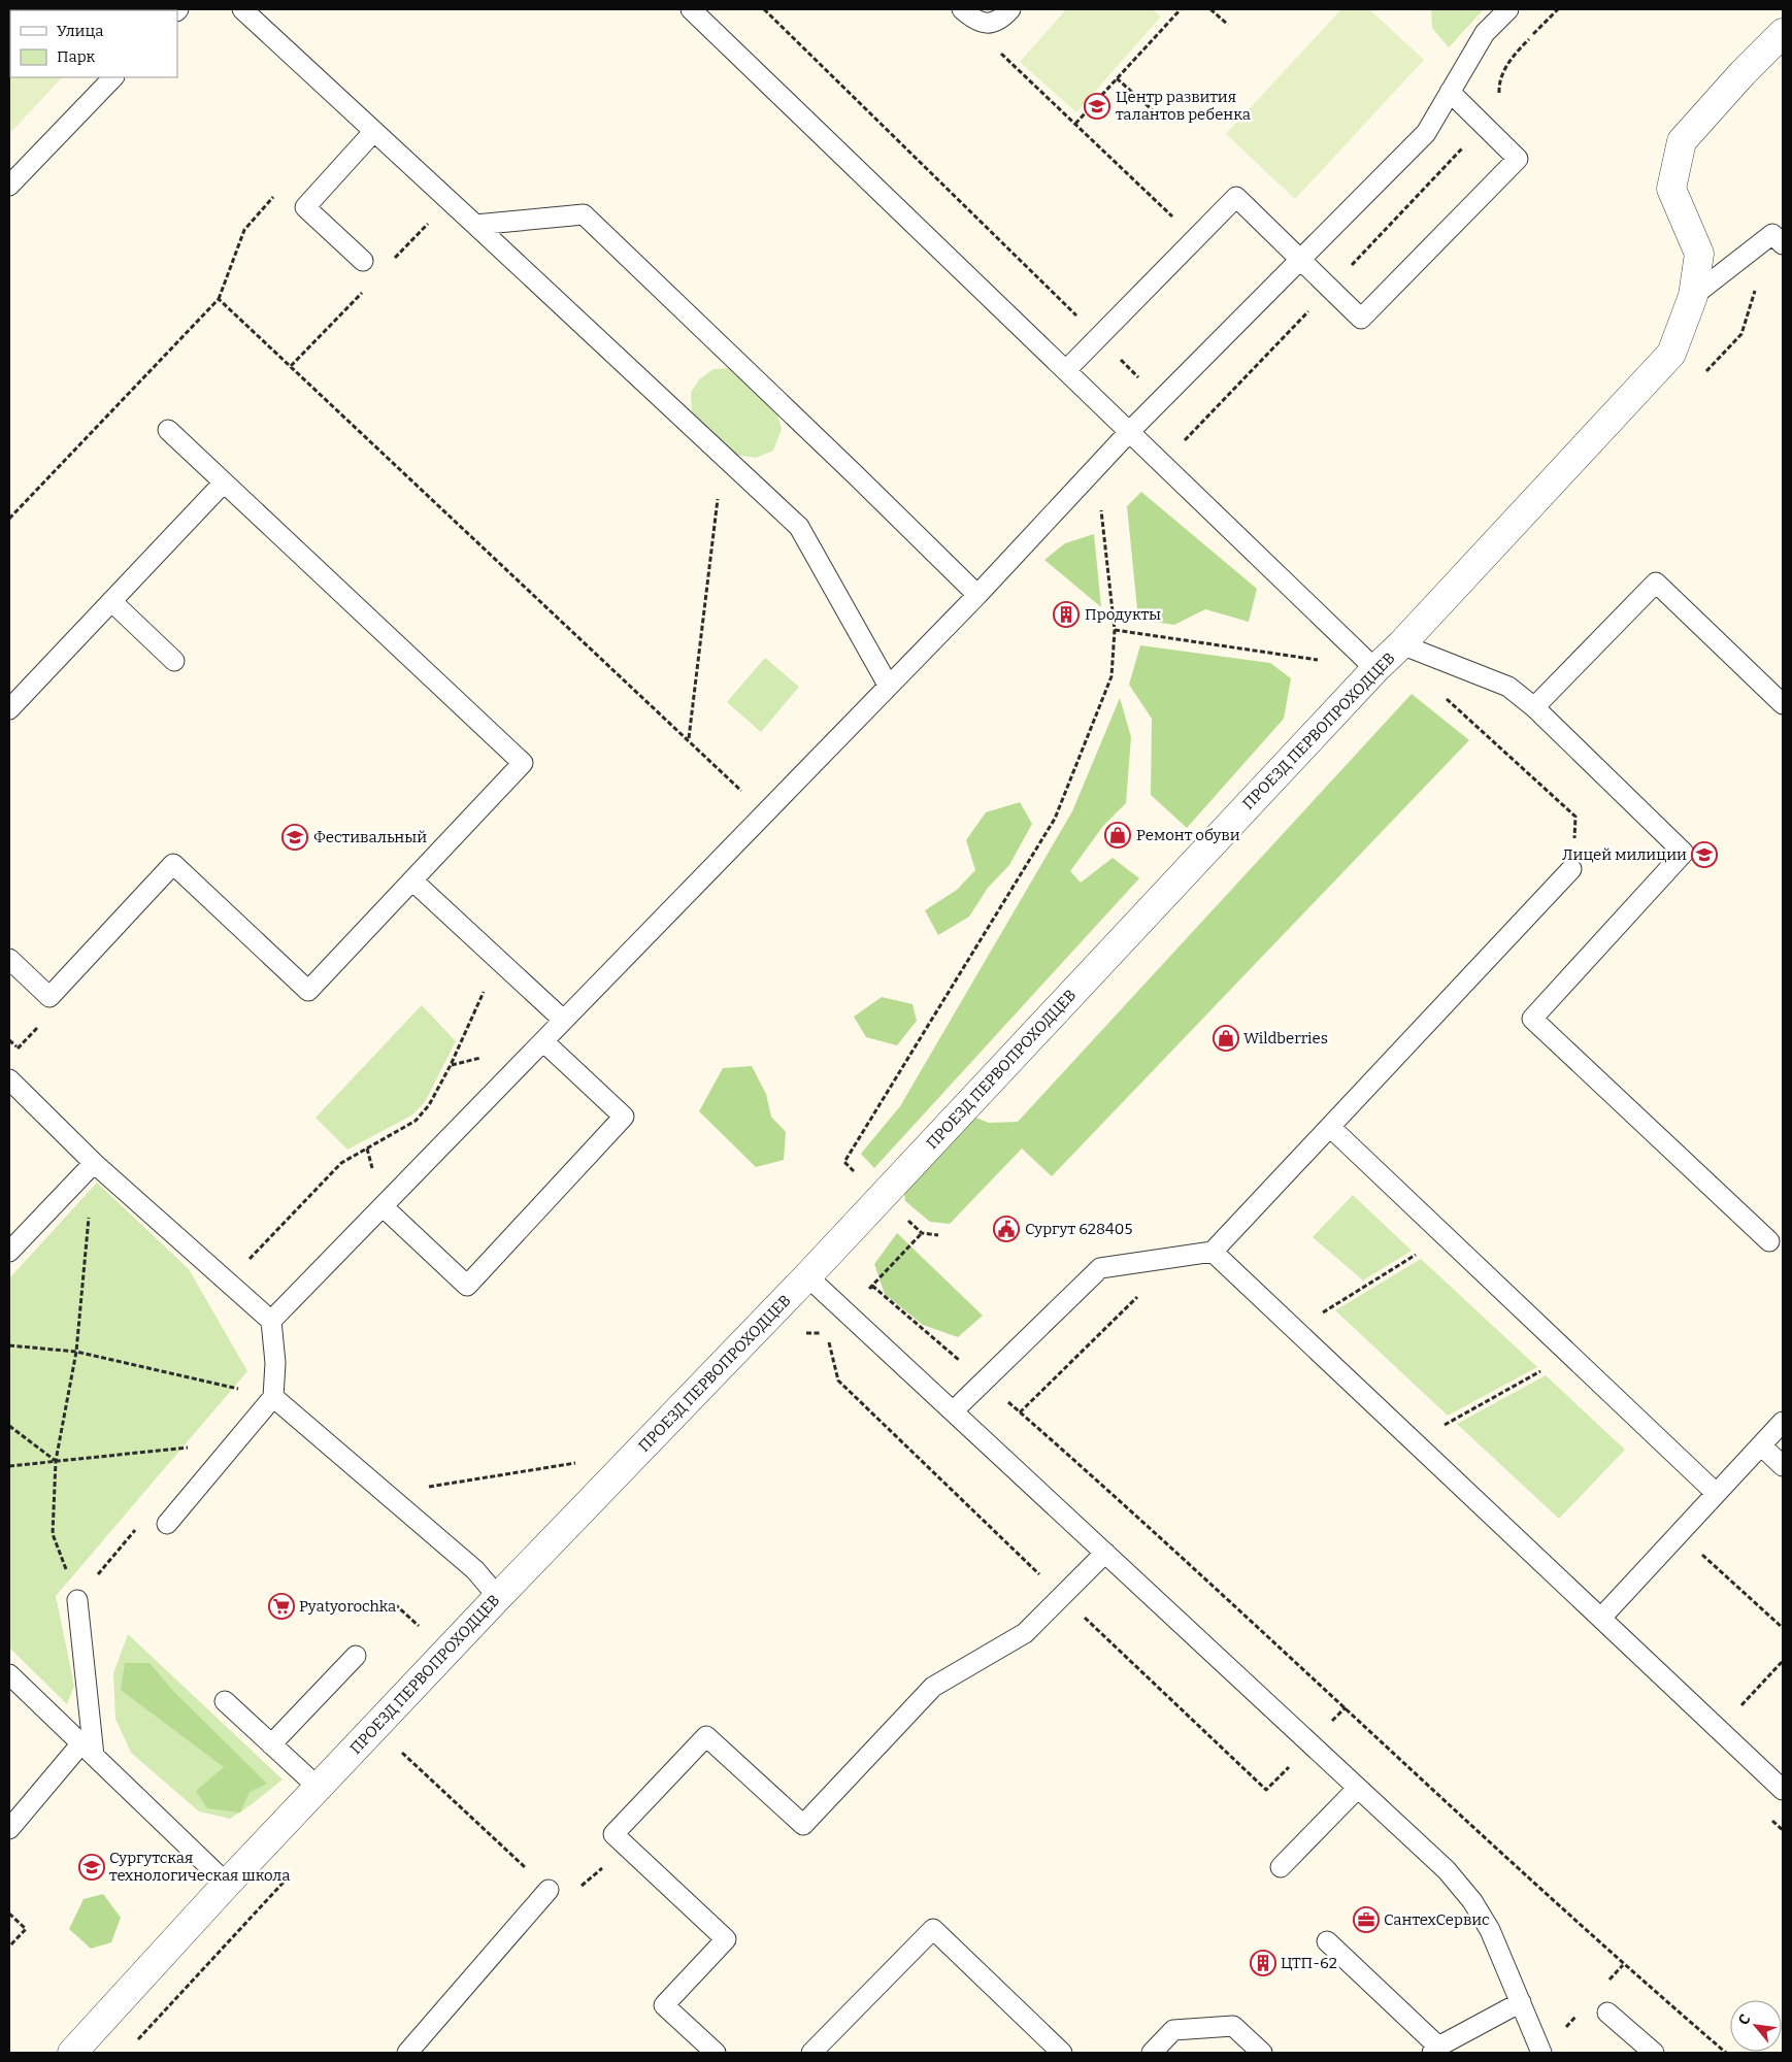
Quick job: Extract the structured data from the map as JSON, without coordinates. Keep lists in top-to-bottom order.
{
  "streets": {
    "street": ["ПРОЕЗД ПЕРВОПРОХОДЦЕВ"]
  },
  "places": {
    "school or university": [
      "Центр развития талантов ребенка",
      "Фестивальный",
      "Лицей милиции",
      "Сургутская технологическая школа"
    ],
    "building": ["Продукты", "ЦТП-62"],
    "shop": ["Ремонт обуви", "Wildberries"],
    "public building": ["Сургут 628405"],
    "supermarket": ["Pyatyorochka"],
    "office": ["СантехСервис"]
  },
  "legend": ["Улица", "Парк"],
  "north": "top left"
}
